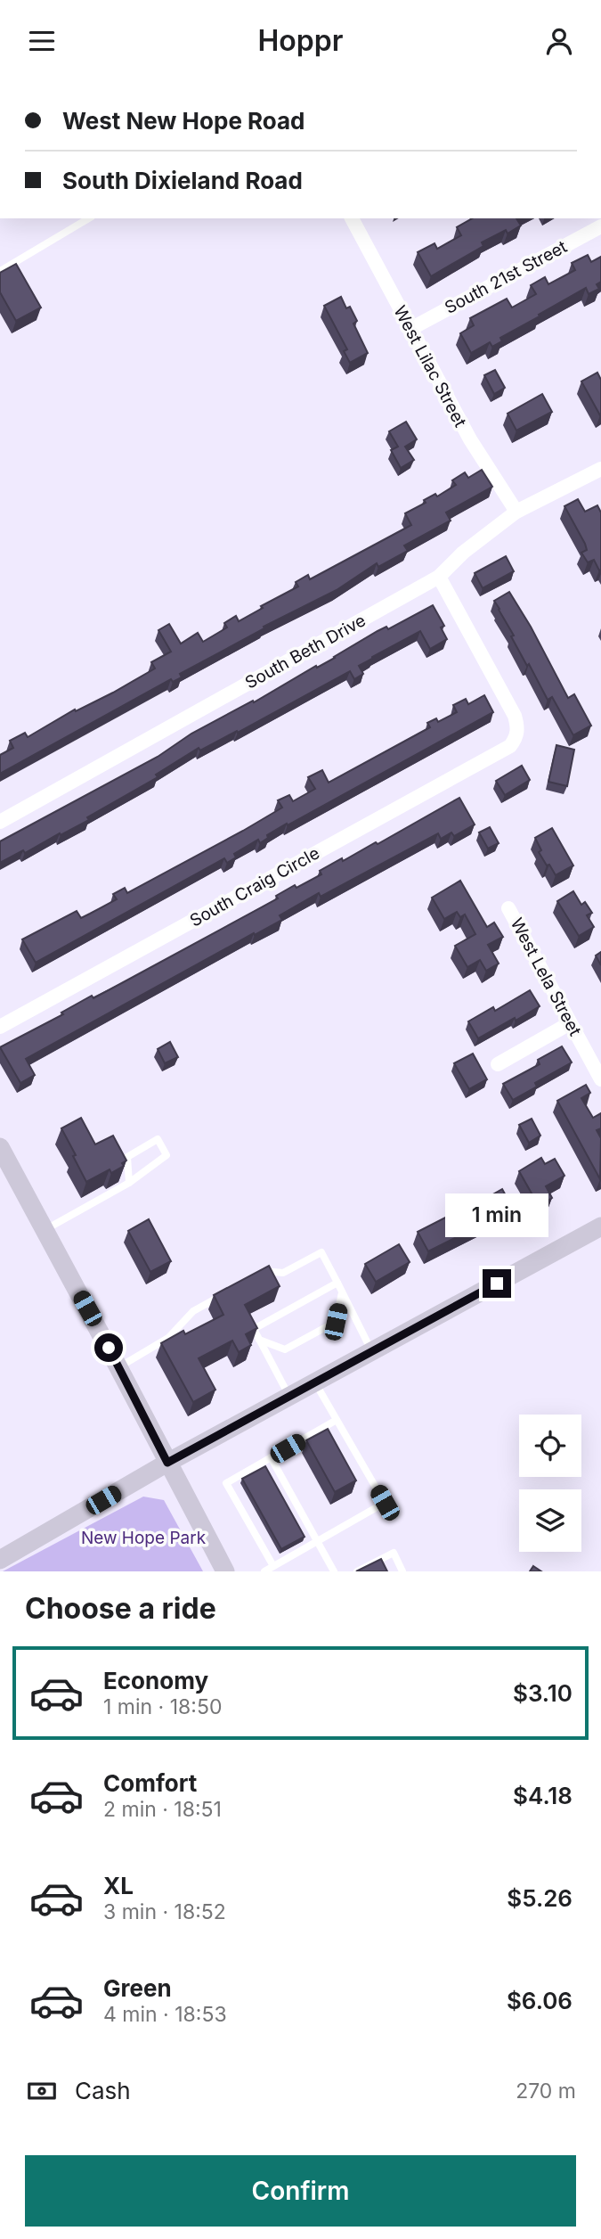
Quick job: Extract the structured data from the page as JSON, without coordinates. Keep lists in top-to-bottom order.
{
  "streets": {
    "street": [
      "South 21st Street",
      "West Lilac Street",
      "South Beth Drive",
      "South Craig Circle",
      "West Lela Street"
    ]
  },
  "crossings": [
    ["South 21st Street", "West Lilac Street"],
    ["West Lilac Street", "South Beth Drive"],
    ["South Beth Drive", "South Craig Circle"]
  ],
  "parks": ["New Hope Park"],
  "page": {
    "header": "Hoppr",
    "banner": ["West New Hope Road", "South Dixieland Road"],
    "bubble": "1 min",
    "heading": "Choose a ride",
    "list": [
      {
        "name": "Economy",
        "note": "1 min · 18:50",
        "value": "$3.10"
      },
      {
        "name": "Comfort",
        "note": "2 min · 18:51",
        "value": "$4.18"
      },
      {
        "name": "XL",
        "note": "3 min · 18:52",
        "value": "$5.26"
      },
      {
        "name": "Green",
        "note": "4 min · 18:53",
        "value": "$6.06"
      }
    ],
    "pay": ["Cash", "270 m"],
    "buttons": "Confirm"
  }
}
